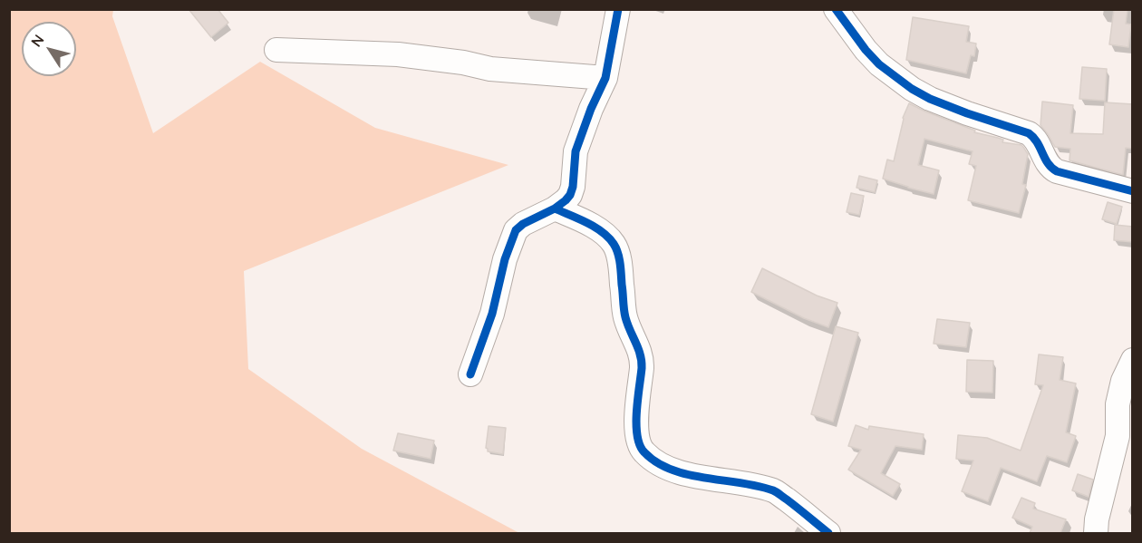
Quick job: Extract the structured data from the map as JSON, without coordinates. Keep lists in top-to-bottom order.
{
  "north": "top left"
}
